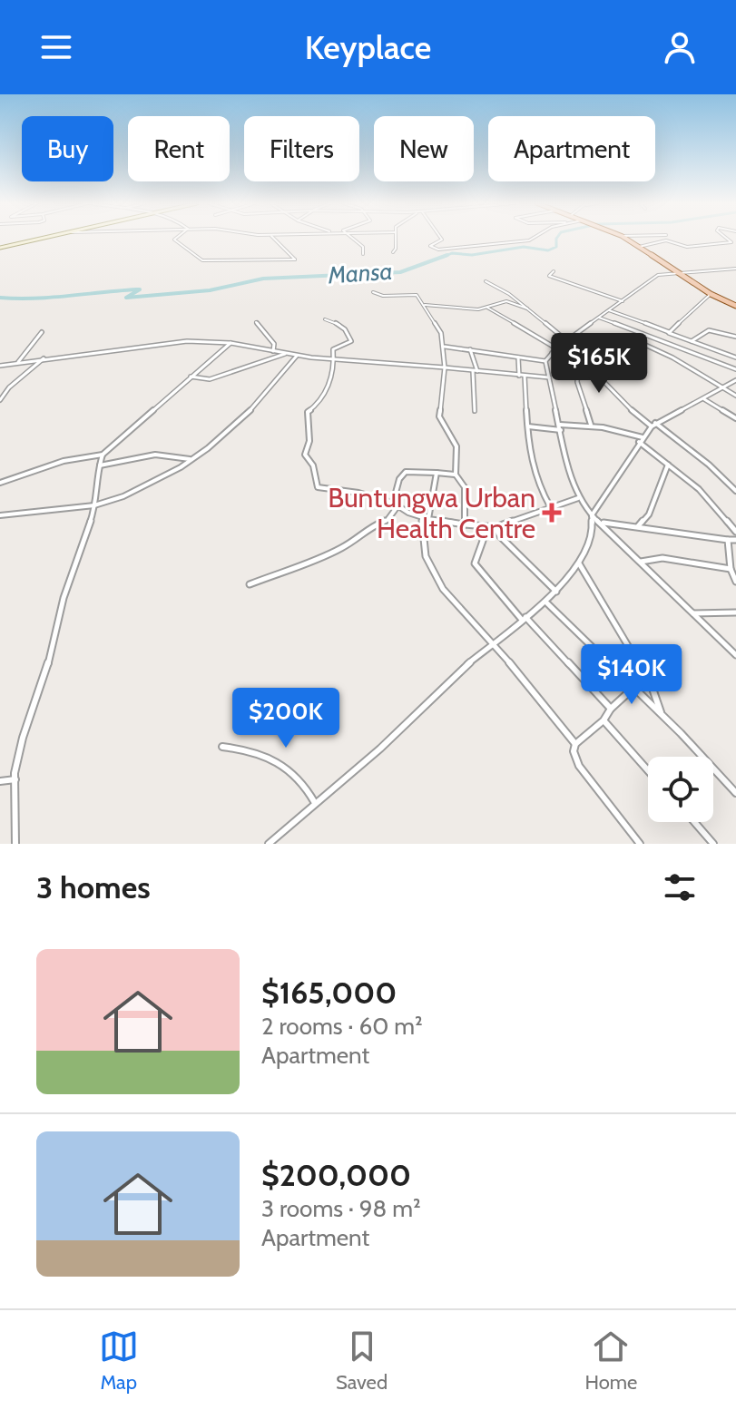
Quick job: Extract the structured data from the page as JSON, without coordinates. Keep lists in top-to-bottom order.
{
  "water": ["Mansa"],
  "places": {
    "health": ["Buntungwa Urban Health Centre"]
  },
  "page": {
    "header": "Keyplace",
    "chip": [
      "Buy",
      "Rent",
      "Filters",
      "New",
      "Apartment"
    ],
    "price": ["$165K", "$140K", "$200K"],
    "heading": "3 homes",
    "list": [
      {
        "name": "$165,000",
        "note": "2 rooms · 60 m² · Apartment"
      },
      {
        "name": "$200,000",
        "note": "3 rooms · 98 m² · Apartment"
      }
    ],
    "tabs": ["Map", "Saved", "Home"]
  }
}
